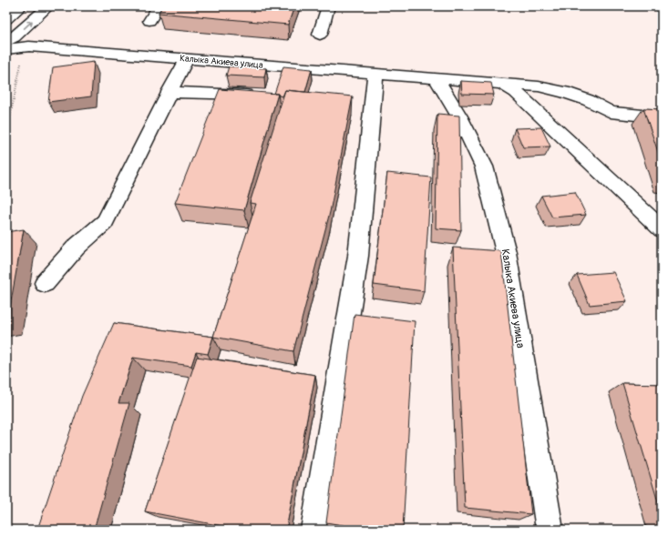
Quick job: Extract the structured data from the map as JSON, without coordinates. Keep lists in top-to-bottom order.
{
  "streets": {
    "main road": ["Калыка Акиева улица"]
  }
}
